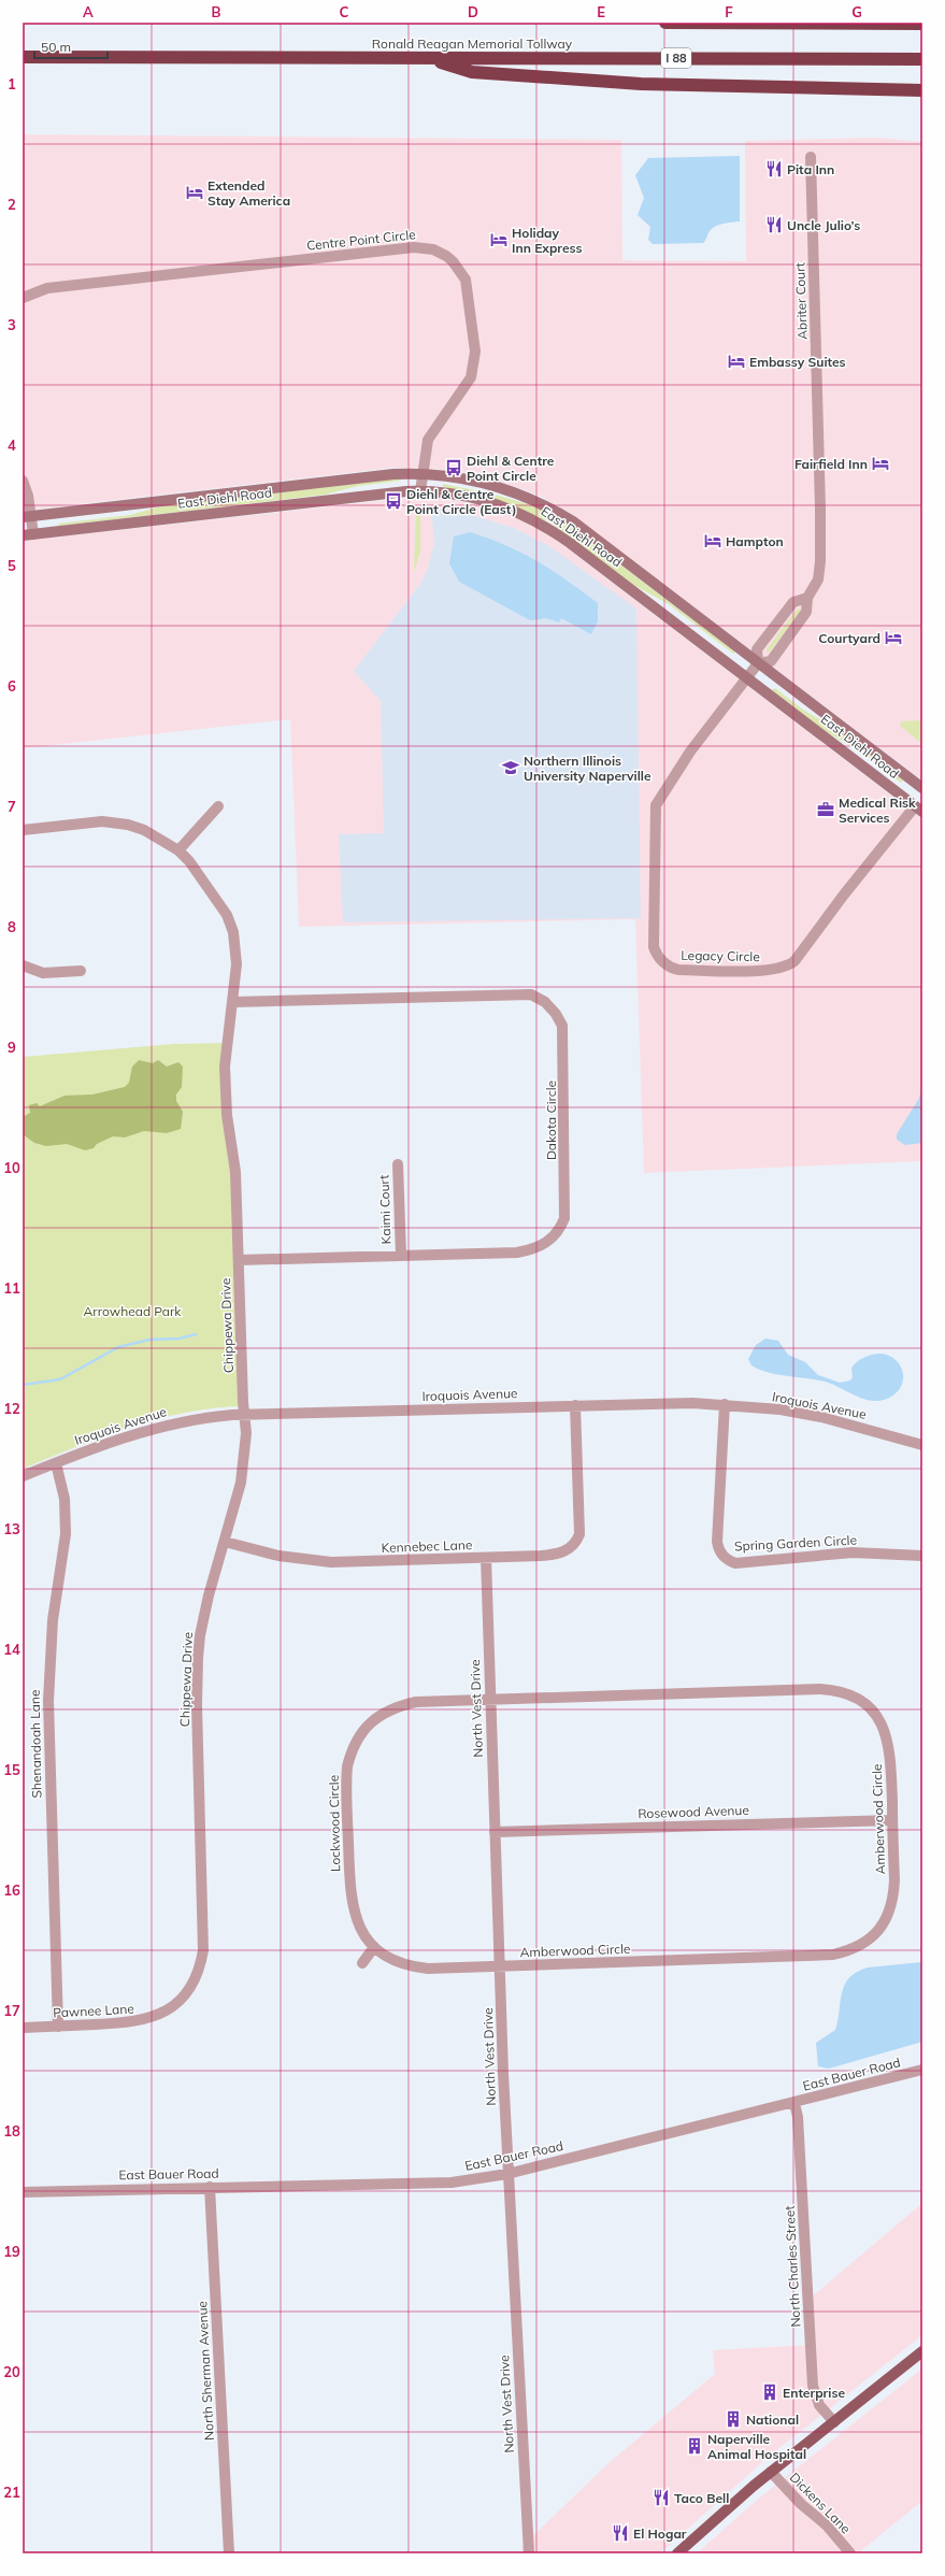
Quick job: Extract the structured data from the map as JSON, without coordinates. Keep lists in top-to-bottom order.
{
  "streets": {
    "highway": ["Ronald Reagan Memorial Tollway", "I 88"],
    "street": [
      "Centre Point Circle",
      "Abriter Court",
      "East Diehl Road",
      "Legacy Circle",
      "Dakota Circle",
      "Kaimi Court",
      "Chippewa Drive",
      "Iroquois Avenue",
      "Spring Garden Circle",
      "Kennebec Lane",
      "North Vest Drive",
      "Shenandoah Lane",
      "Rosewood Avenue",
      "Amberwood Circle",
      "Lockwood Circle",
      "Pawnee Lane",
      "East Bauer Road",
      "North Charles Street",
      "North Sherman Avenue",
      "Dickens Lane"
    ]
  },
  "crossings": [
    ["Centre Point Circle", "East Diehl Road"],
    ["Abriter Court", "East Diehl Road"],
    ["Abriter Court", "Legacy Circle"],
    ["East Diehl Road", "Legacy Circle"],
    ["Dakota Circle", "Kaimi Court"],
    ["Dakota Circle", "Chippewa Drive"],
    ["Chippewa Drive", "Iroquois Avenue"],
    ["Chippewa Drive", "Kennebec Lane"],
    ["Chippewa Drive", "Pawnee Lane"],
    ["Iroquois Avenue", "Spring Garden Circle"],
    ["Iroquois Avenue", "Kennebec Lane"],
    ["Iroquois Avenue", "Shenandoah Lane"],
    ["Kennebec Lane", "North Vest Drive"],
    ["North Vest Drive", "Rosewood Avenue"],
    ["North Vest Drive", "Amberwood Circle"],
    ["North Vest Drive", "Lockwood Circle"],
    ["North Vest Drive", "East Bauer Road"],
    ["Shenandoah Lane", "Pawnee Lane"],
    ["Rosewood Avenue", "Amberwood Circle"],
    ["Amberwood Circle", "Lockwood Circle"],
    ["East Bauer Road", "North Charles Street"],
    ["East Bauer Road", "North Sherman Avenue"]
  ],
  "parks": ["Arrowhead Park"],
  "places": {
    "restaurant": [
      "Pita Inn",
      "Uncle Julio’s",
      "Taco Bell",
      "El Hogar"
    ],
    "hotel": [
      "Extended Stay America",
      "Holiday Inn Express",
      "Embassy Suites",
      "Fairfield Inn",
      "Hampton",
      "Courtyard"
    ],
    "bus stop": ["Diehl & Centre Point Circle", "Diehl & Centre Point Circle (East)"],
    "school or university": ["Northern Illinois University Naperville"],
    "office": ["Medical Risk Services"],
    "building": ["Enterprise", "National", "Naperville Animal Hospital"]
  },
  "scale_bar": "50 m",
  "grid": {
    "columns": [
      "A",
      "B",
      "C",
      "D",
      "E",
      "F",
      "G"
    ],
    "rows": [
      "1",
      "2",
      "3",
      "4",
      "5",
      "6",
      "7",
      "8",
      "9",
      "10",
      "11",
      "12",
      "13",
      "14",
      "15",
      "16",
      "17",
      "18",
      "19",
      "20",
      "21"
    ]
  }
}
